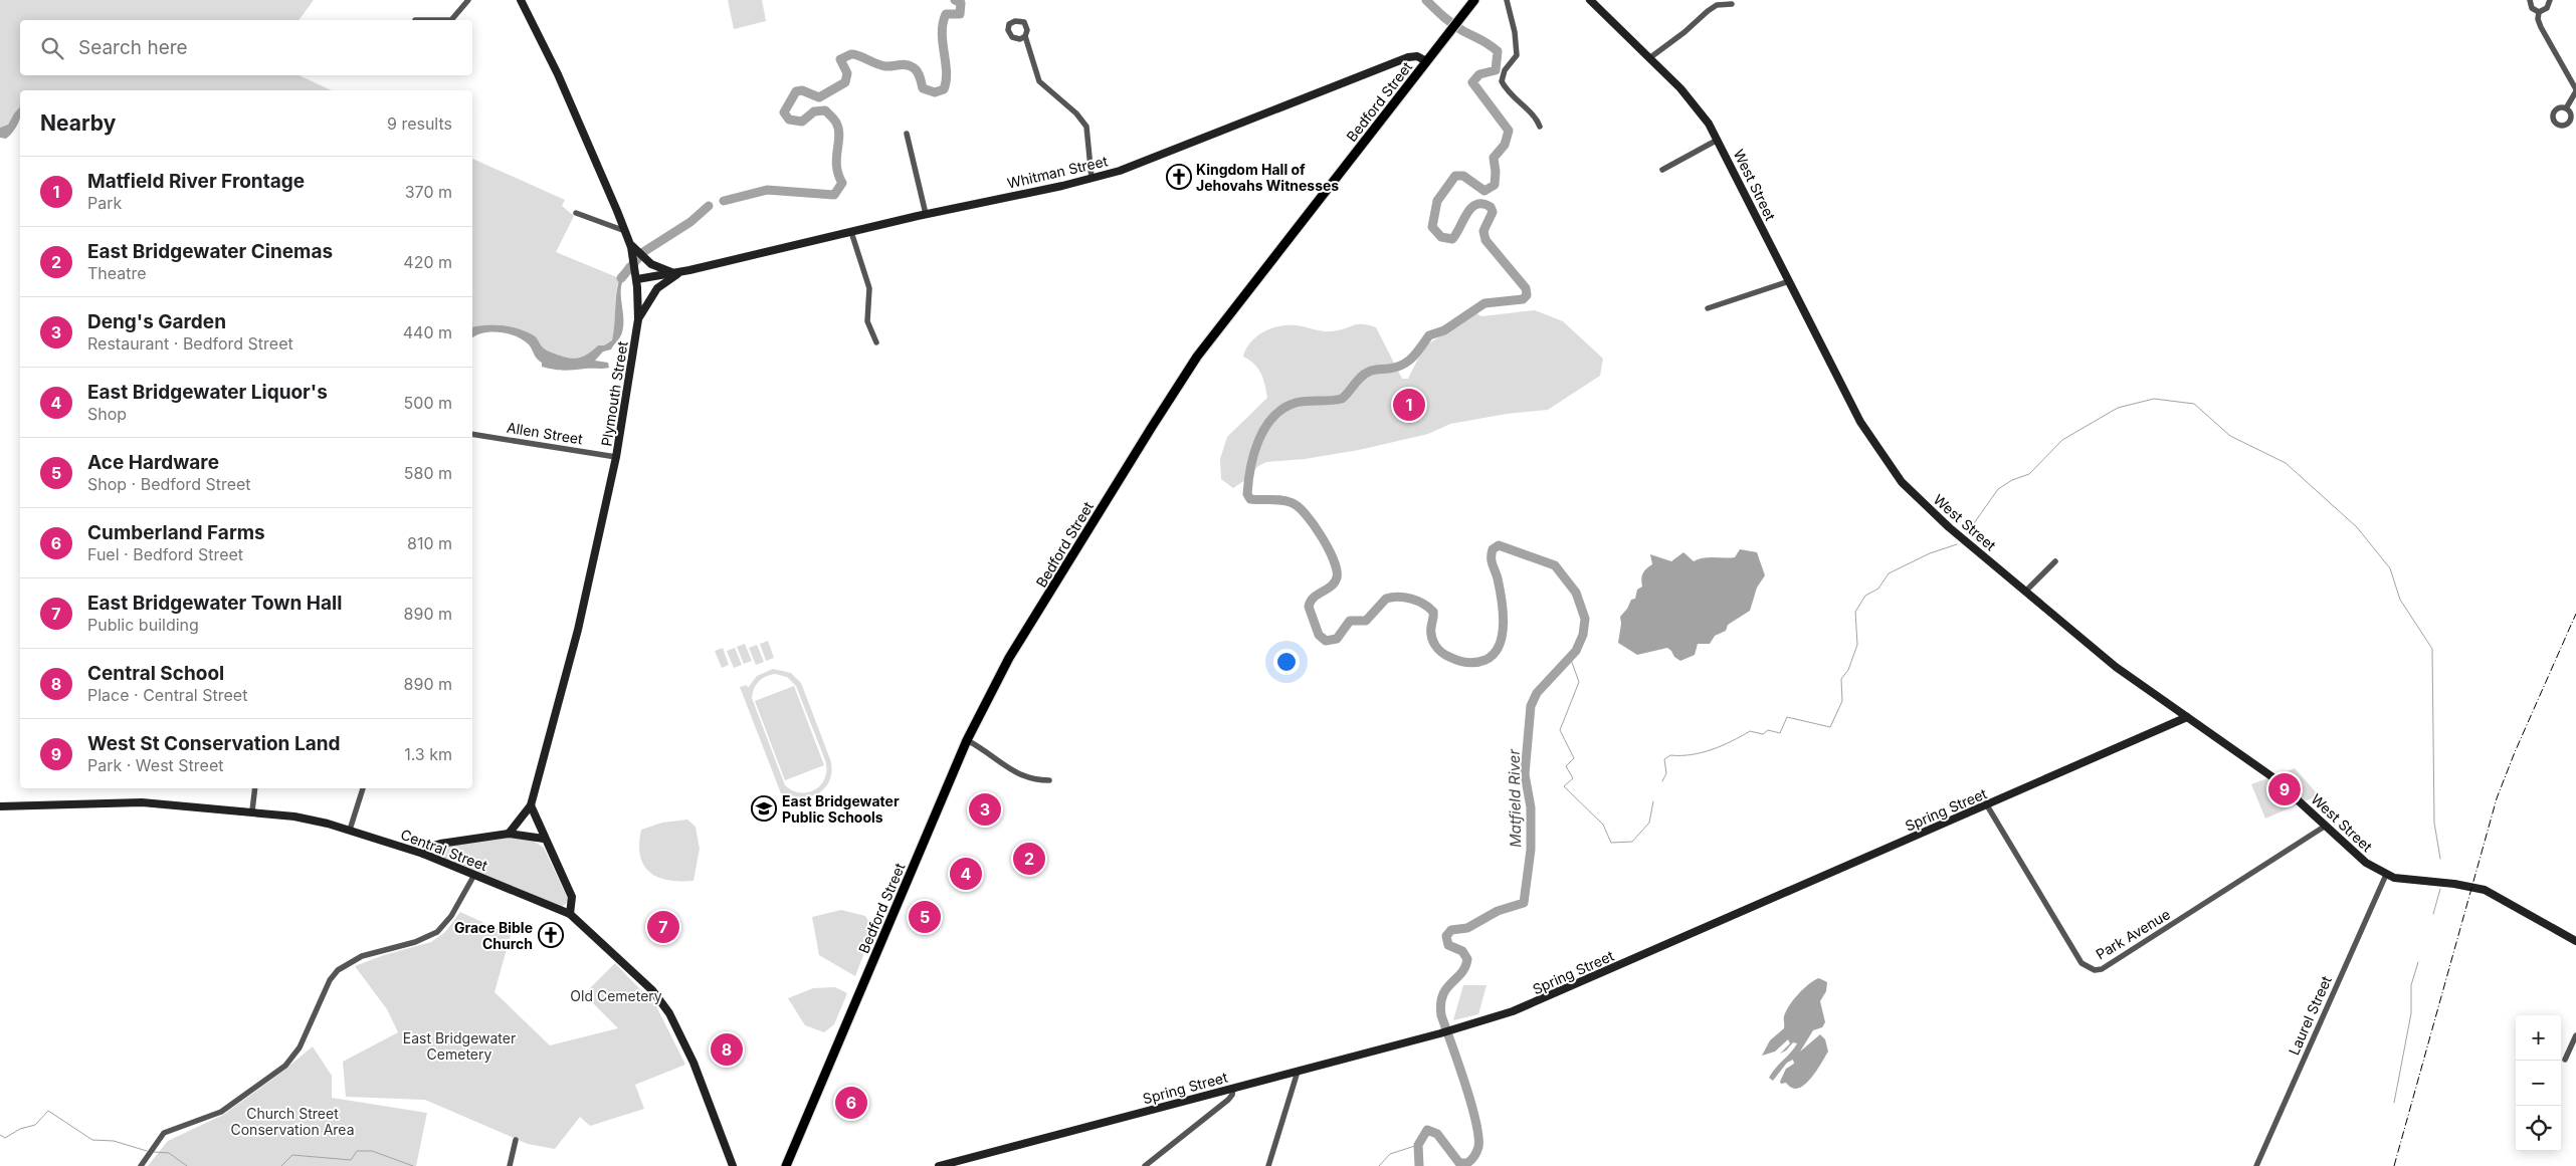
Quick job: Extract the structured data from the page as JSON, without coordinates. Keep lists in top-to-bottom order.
{
  "streets": {
    "main road": [
      "Bedford Street",
      "Whitman Street",
      "West Street",
      "Plymouth Street",
      "Spring Street",
      "Central Street"
    ],
    "street": ["Allen Street", "Park Avenue", "Laurel Street"]
  },
  "crossings": [
    ["Bedford Street", "Whitman Street"],
    ["Whitman Street", "Plymouth Street"],
    ["West Street", "Spring Street"],
    ["West Street", "Park Avenue"],
    ["West Street", "Laurel Street"],
    ["Plymouth Street", "Allen Street"],
    ["Spring Street", "Park Avenue"]
  ],
  "water": ["Matfield River"],
  "parks": ["Old Cemetery", "East Bridgewater Cemetery", "Church Street Conservation Area"],
  "places": {
    "church": ["Kingdom Hall of Jehovahs Witnesses", "Grace Bible Church"],
    "school or university": ["East Bridgewater Public Schools"]
  },
  "page": {
    "search": "Search here",
    "heading": ["Nearby", "9 results"],
    "list": [
      {
        "mark": "1",
        "name": "Matfield River Frontage",
        "note": "Park",
        "value": "370 m"
      },
      {
        "mark": "2",
        "name": "East Bridgewater Cinemas",
        "note": "Theatre",
        "value": "420 m"
      },
      {
        "mark": "3",
        "name": "Deng's Garden",
        "note": "Restaurant · Bedford Street",
        "value": "440 m"
      },
      {
        "mark": "4",
        "name": "East Bridgewater Liquor's",
        "note": "Shop",
        "value": "500 m"
      },
      {
        "mark": "5",
        "name": "Ace Hardware",
        "note": "Shop · Bedford Street",
        "value": "580 m"
      },
      {
        "mark": "6",
        "name": "Cumberland Farms",
        "note": "Fuel · Bedford Street",
        "value": "810 m"
      },
      {
        "mark": "7",
        "name": "East Bridgewater Town Hall",
        "note": "Public building",
        "value": "890 m"
      },
      {
        "mark": "8",
        "name": "Central School",
        "note": "Place · Central Street",
        "value": "890 m"
      },
      {
        "mark": "9",
        "name": "West St Conservation Land",
        "note": "Park · West Street",
        "value": "1.3 km"
      }
    ],
    "pins": [
      "1",
      "9",
      "3",
      "2",
      "4",
      "5",
      "7",
      "8",
      "6"
    ],
    "map_buttons": ["+", "−"]
  }
}
